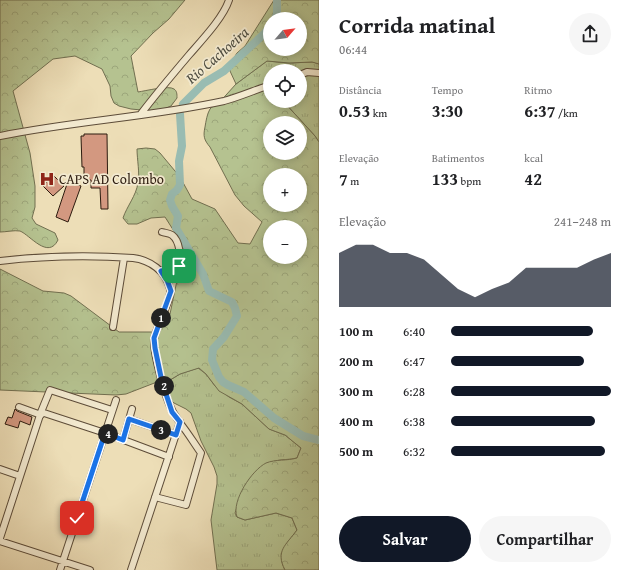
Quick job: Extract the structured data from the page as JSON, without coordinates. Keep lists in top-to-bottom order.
{
  "water": ["Rio Cachoeira"],
  "places": {
    "hospital": ["CAPS AD Colombo"]
  },
  "north": "top right",
  "page": {
    "heading": ["Corrida matinal", "06:44"],
    "map_buttons": ["+", "−"],
    "stats": [
      ["Distância", "0.53 km"],
      ["Tempo", "3:30"],
      ["Ritmo", "6:37 /km"],
      ["Elevação", "7 m"],
      ["Batimentos", "133 bpm"],
      ["kcal", "42"]
    ],
    "chart": ["Elevação", "241–248 m"],
    "pins": [
      "1",
      "2",
      "3",
      "4"
    ],
    "list": [
      {
        "name": "100 m",
        "note": "6:40"
      },
      {
        "name": "200 m",
        "note": "6:47"
      },
      {
        "name": "300 m",
        "note": "6:28"
      },
      {
        "name": "400 m",
        "note": "6:38"
      },
      {
        "name": "500 m",
        "note": "6:32"
      }
    ],
    "buttons": ["Salvar", "Compartilhar"]
  }
}
